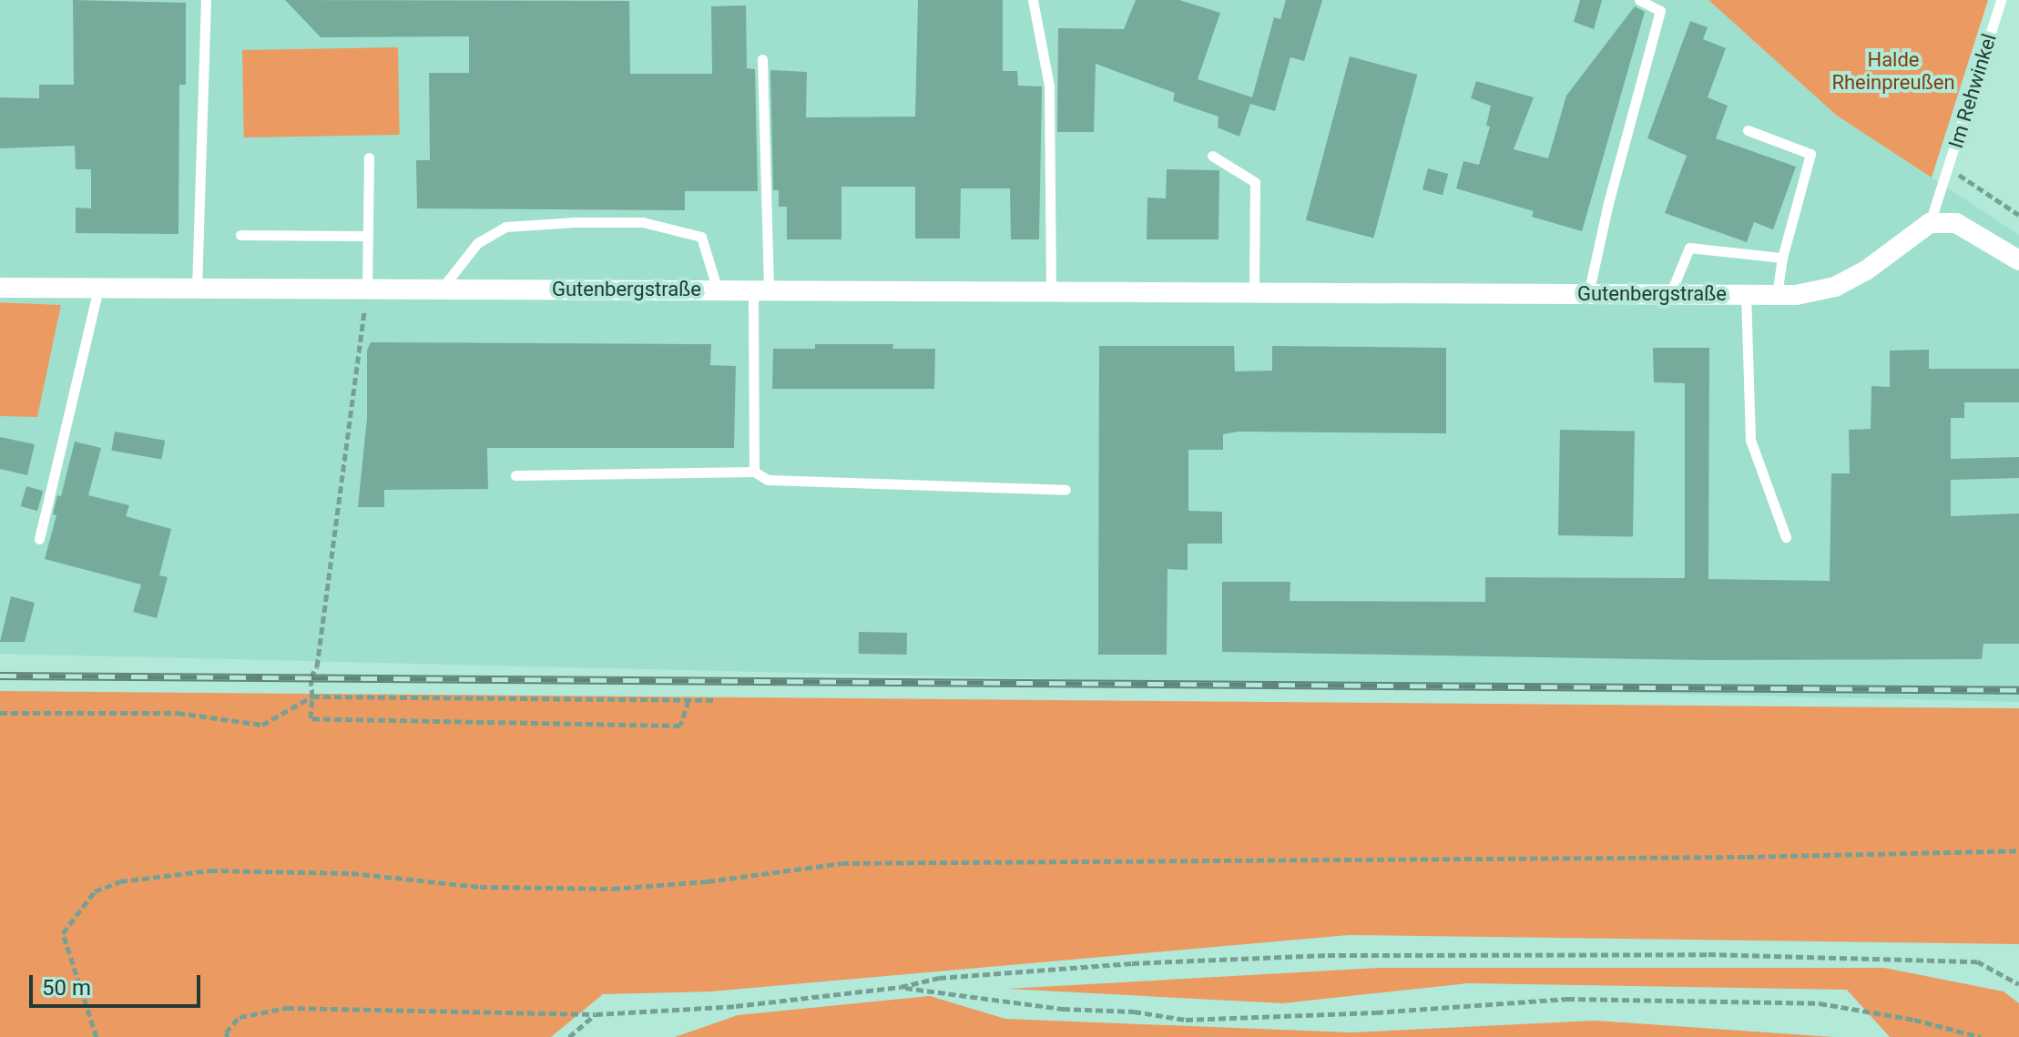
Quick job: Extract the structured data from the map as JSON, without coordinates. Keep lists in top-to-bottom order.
{
  "streets": {
    "street": ["Gutenbergstraße"],
    "lane": ["Im Rehwinkel"]
  },
  "crossings": [
    ["Im Rehwinkel", "Gutenbergstraße"]
  ],
  "parks": ["Halde Rheinpreußen"],
  "scale_bar": "50 m"
}
